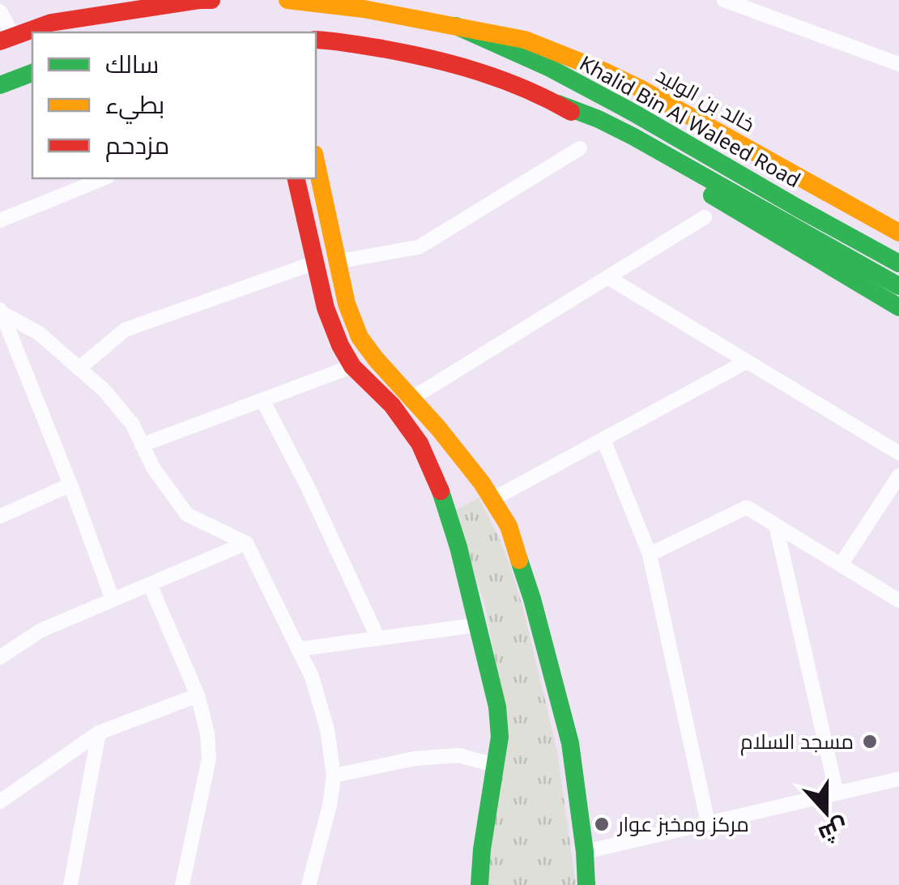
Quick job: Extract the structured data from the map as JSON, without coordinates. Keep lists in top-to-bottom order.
{
  "streets": {
    "main road": ["خالد بن الوليد", "Khalid Bin Al Waleed Road"]
  },
  "crossings": [
    ["خالد بن الوليد", "Khalid Bin Al Waleed Road"]
  ],
  "places": ["مسجد السلام", "مركز ومخبز عوار"],
  "legend": ["سالك", "بطيء", "مزدحم"],
  "north": "bottom"
}
